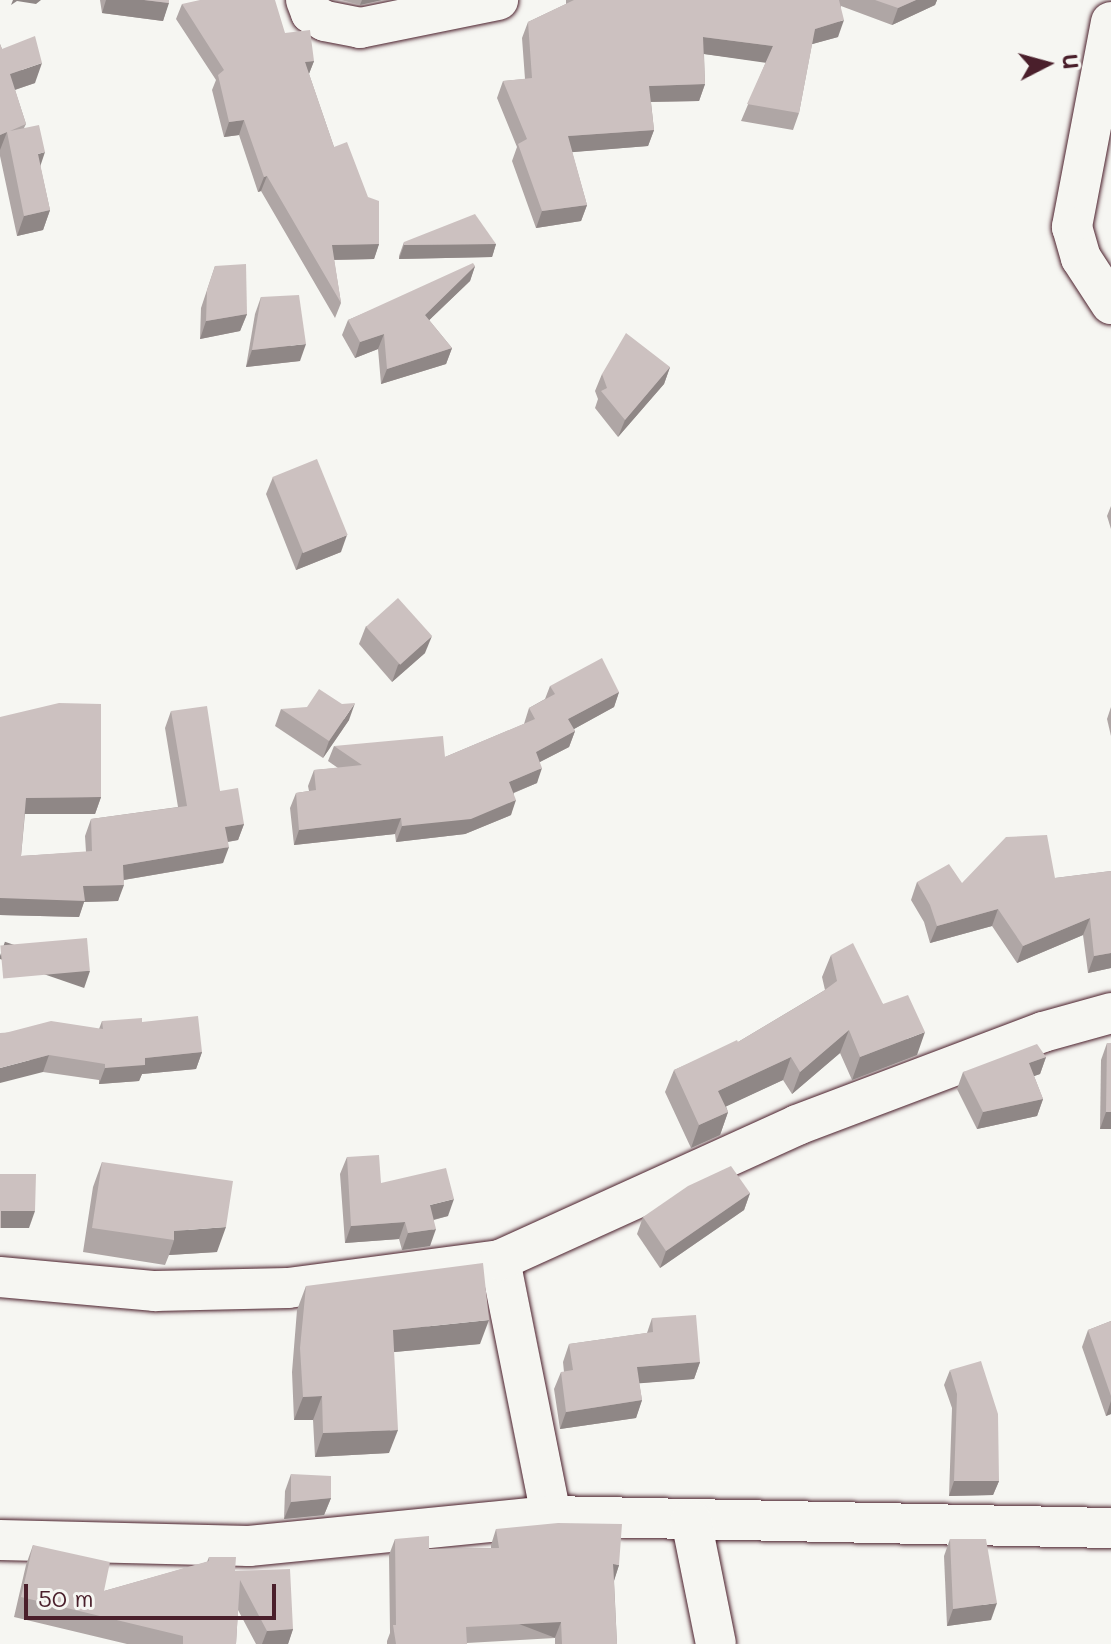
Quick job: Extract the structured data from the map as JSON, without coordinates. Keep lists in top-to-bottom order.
{
  "scale_bar": "50 m",
  "north": "right"
}
